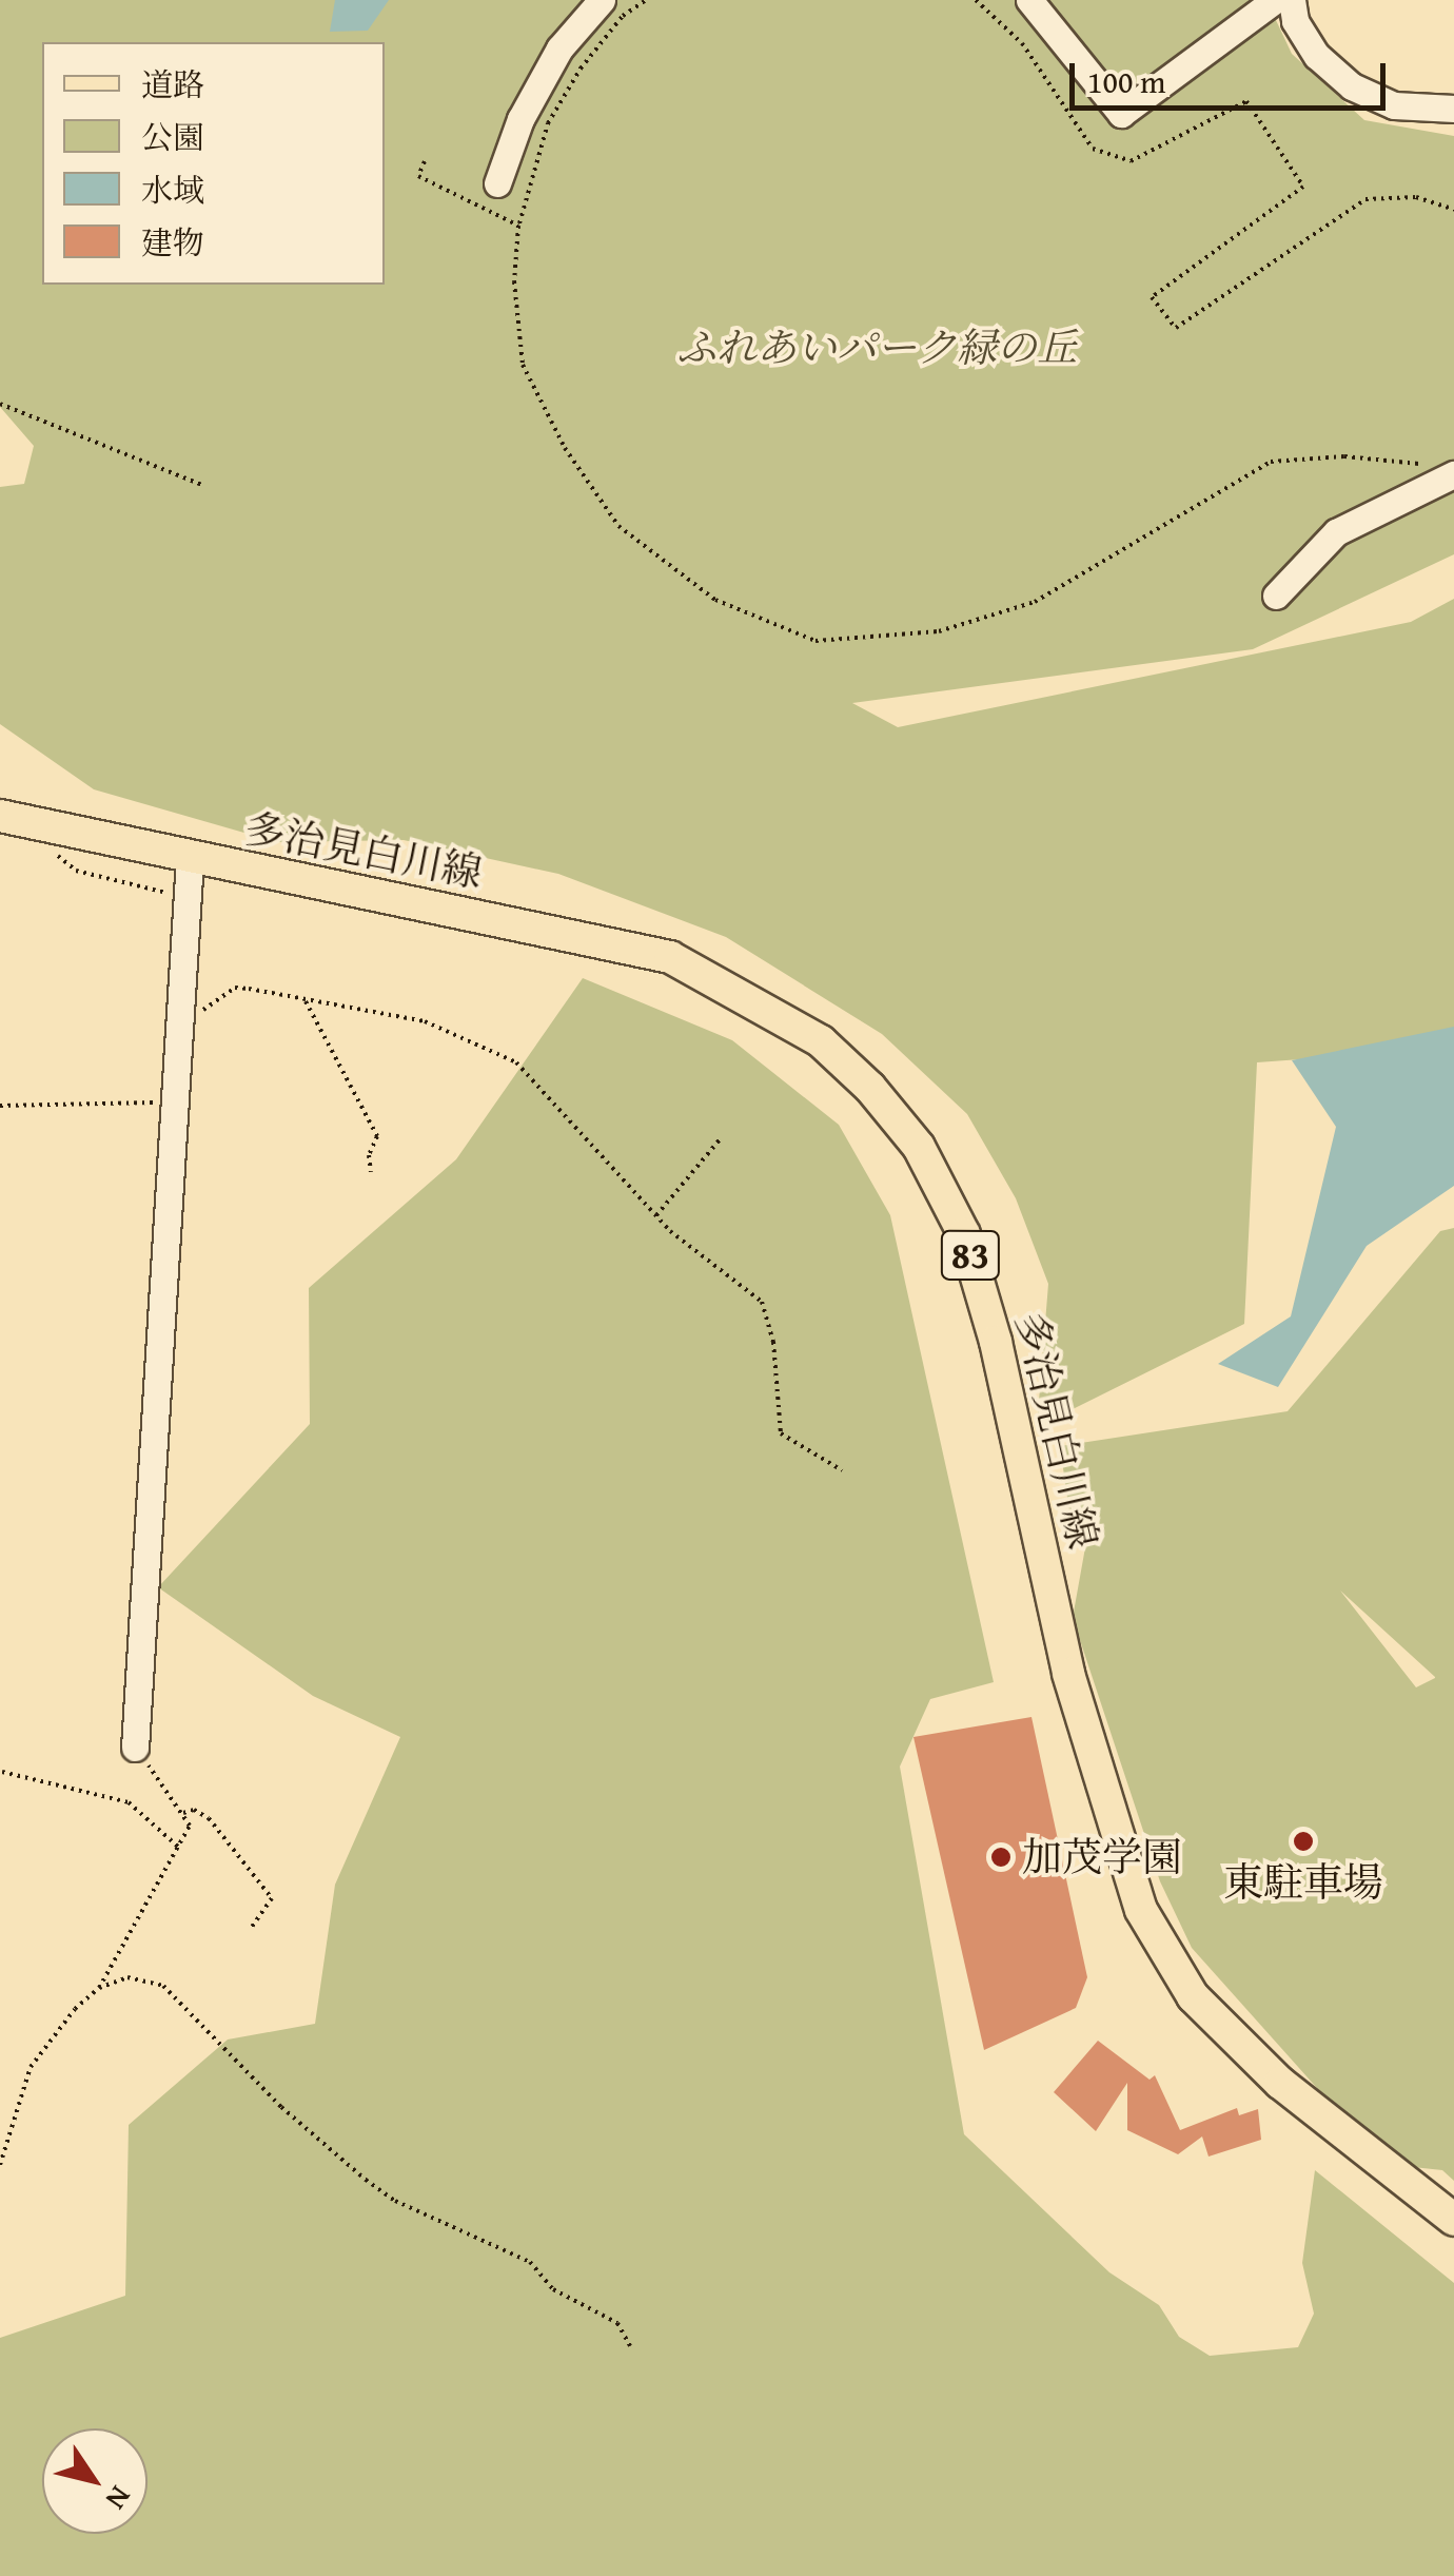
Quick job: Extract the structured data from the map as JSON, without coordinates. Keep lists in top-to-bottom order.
{
  "streets": {
    "main road": ["多治見白川線", "83"]
  },
  "parks": ["ふれあいパーク緑の丘"],
  "places": ["東駐車場", "加茂学園"],
  "legend": [
    "道路",
    "公園",
    "水域",
    "建物"
  ],
  "scale_bar": "100 m",
  "north": "bottom right"
}
